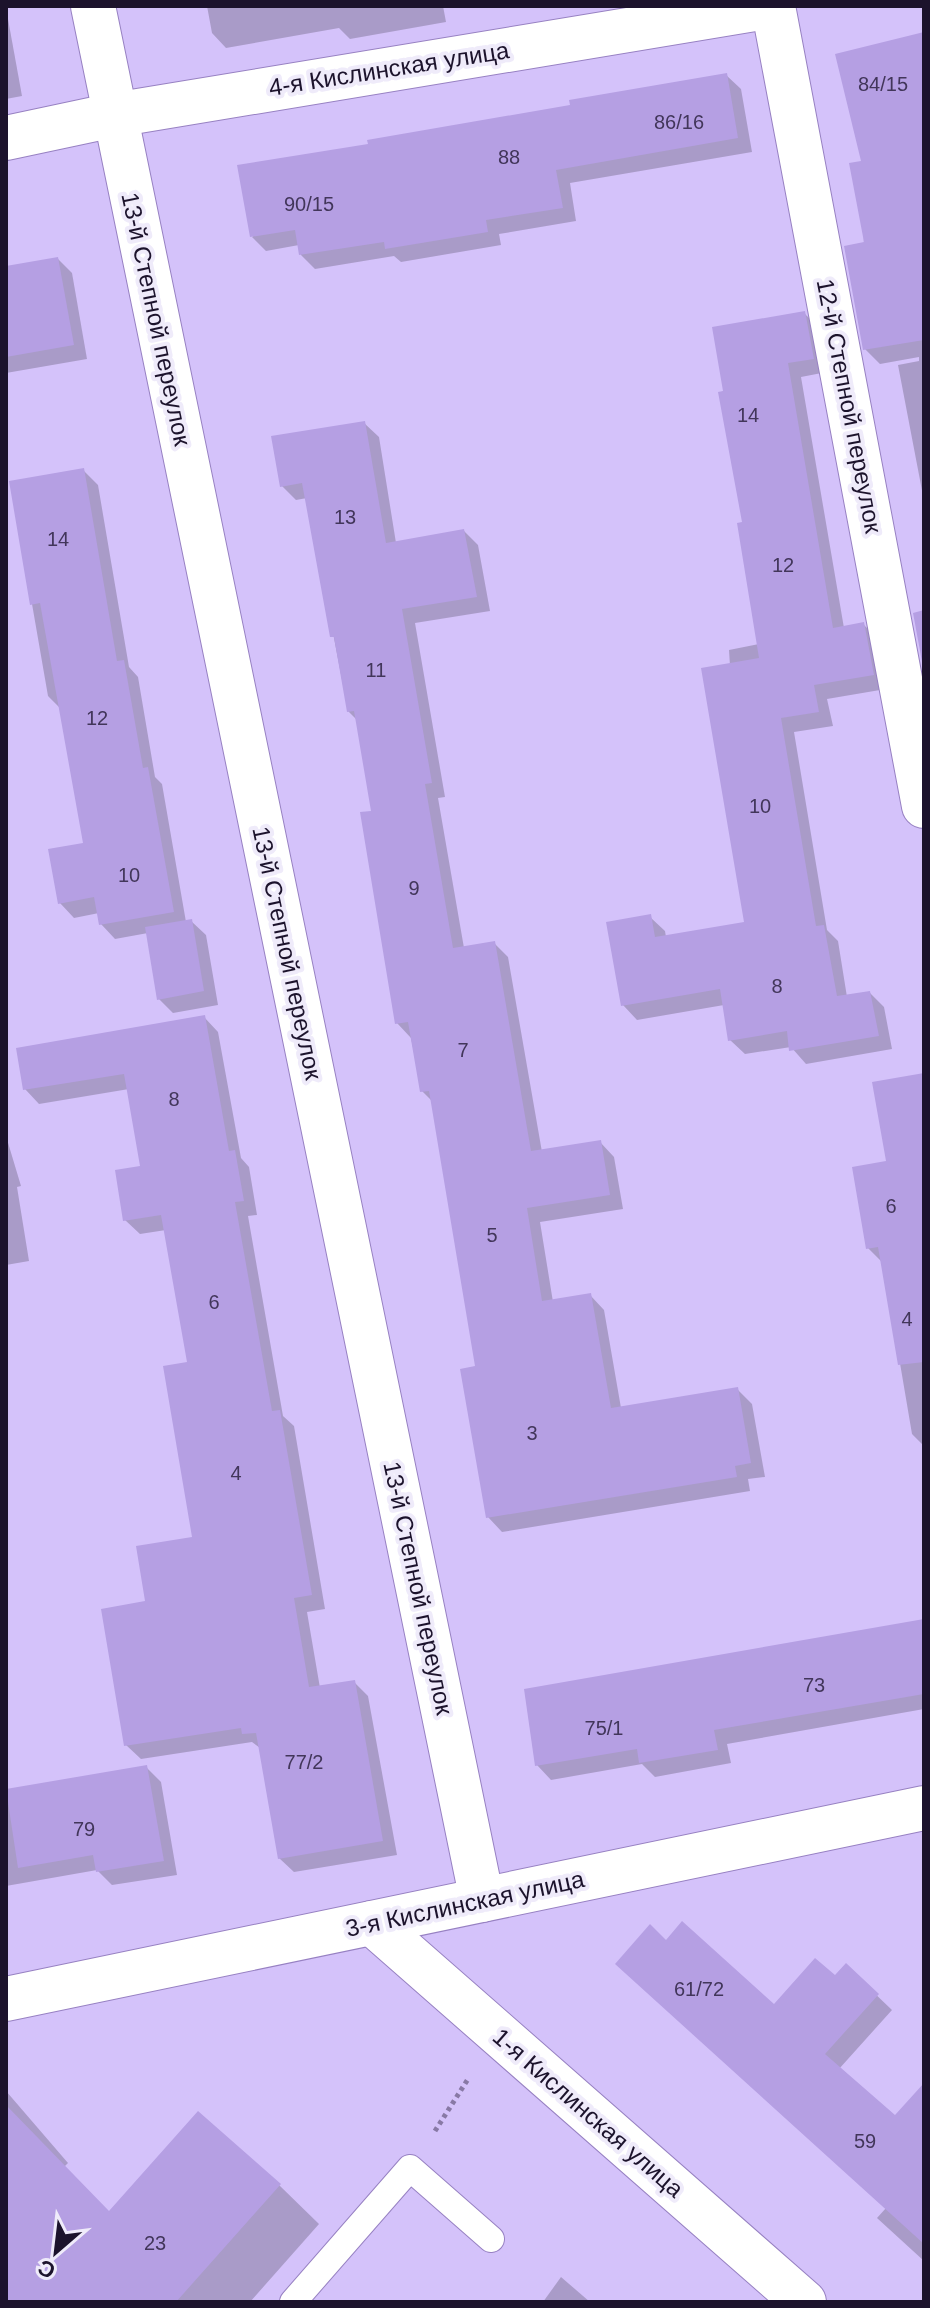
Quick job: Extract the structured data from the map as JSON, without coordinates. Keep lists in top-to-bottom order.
{
  "streets": {
    "street": [
      "4-я Кислинская улица",
      "13-й Степной переулок",
      "12-й Степной переулок",
      "3-я Кислинская улица",
      "1-я Кислинская улица"
    ]
  },
  "crossings": [
    ["4-я Кислинская улица", "13-й Степной переулок"],
    ["4-я Кислинская улица", "12-й Степной переулок"],
    ["13-й Степной переулок", "3-я Кислинская улица"],
    ["3-я Кислинская улица", "1-я Кислинская улица"]
  ],
  "house_numbers": [
    "84/15",
    "86/16",
    "88",
    "90/15",
    "14",
    "13",
    "14",
    "12",
    "11",
    "12",
    "10",
    "10",
    "9",
    "8",
    "7",
    "8",
    "6",
    "5",
    "6",
    "4",
    "3",
    "4",
    "73",
    "75/1",
    "77/2",
    "79",
    "61/72",
    "59",
    "23"
  ],
  "north": "bottom left"
}
